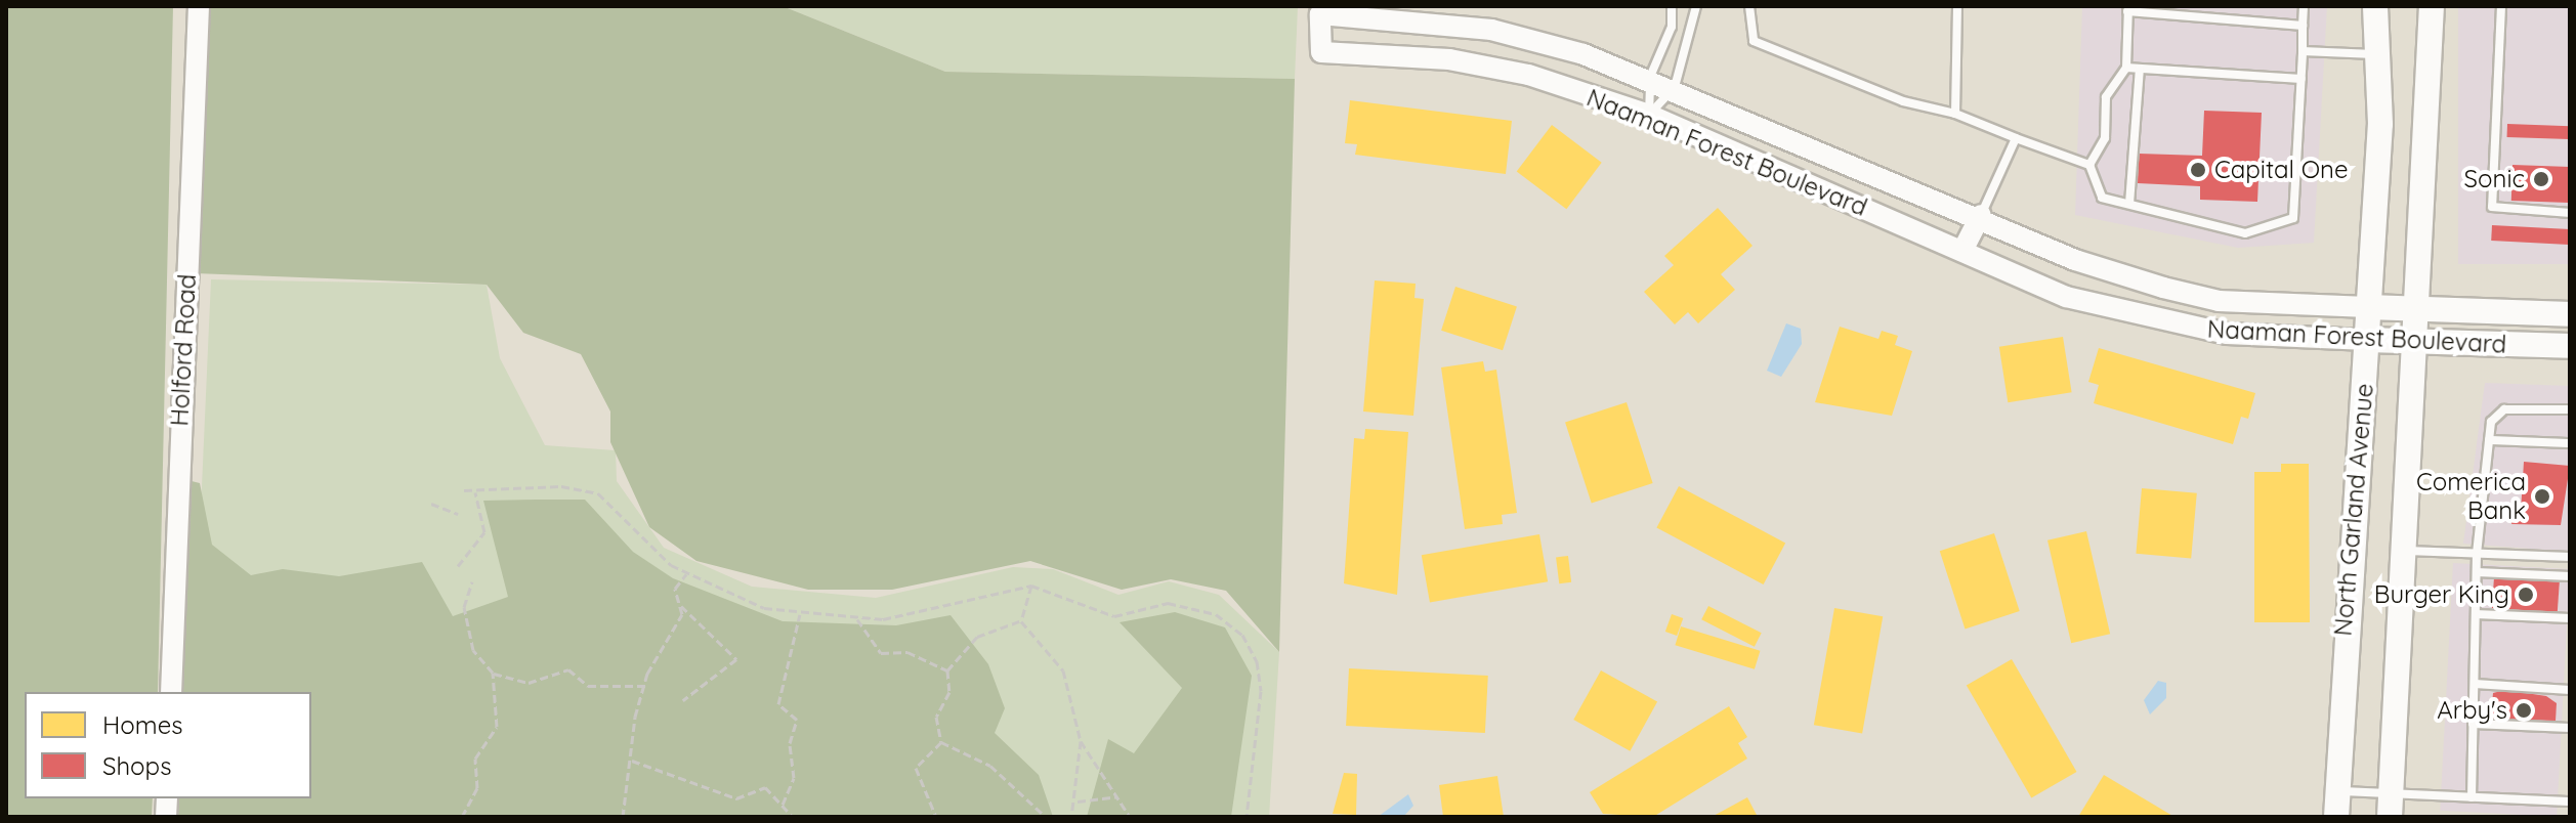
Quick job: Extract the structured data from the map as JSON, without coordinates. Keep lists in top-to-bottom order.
{
  "streets": {
    "main road": ["Naaman Forest Boulevard", "North Garland Avenue"],
    "street": ["Holford Road"]
  },
  "crossings": [
    ["Naaman Forest Boulevard", "North Garland Avenue"]
  ],
  "places": [
    "Capital One",
    "Sonic",
    "Comerica Bank",
    "Burger King",
    "Arby's"
  ],
  "legend": ["Homes", "Shops"]
}
